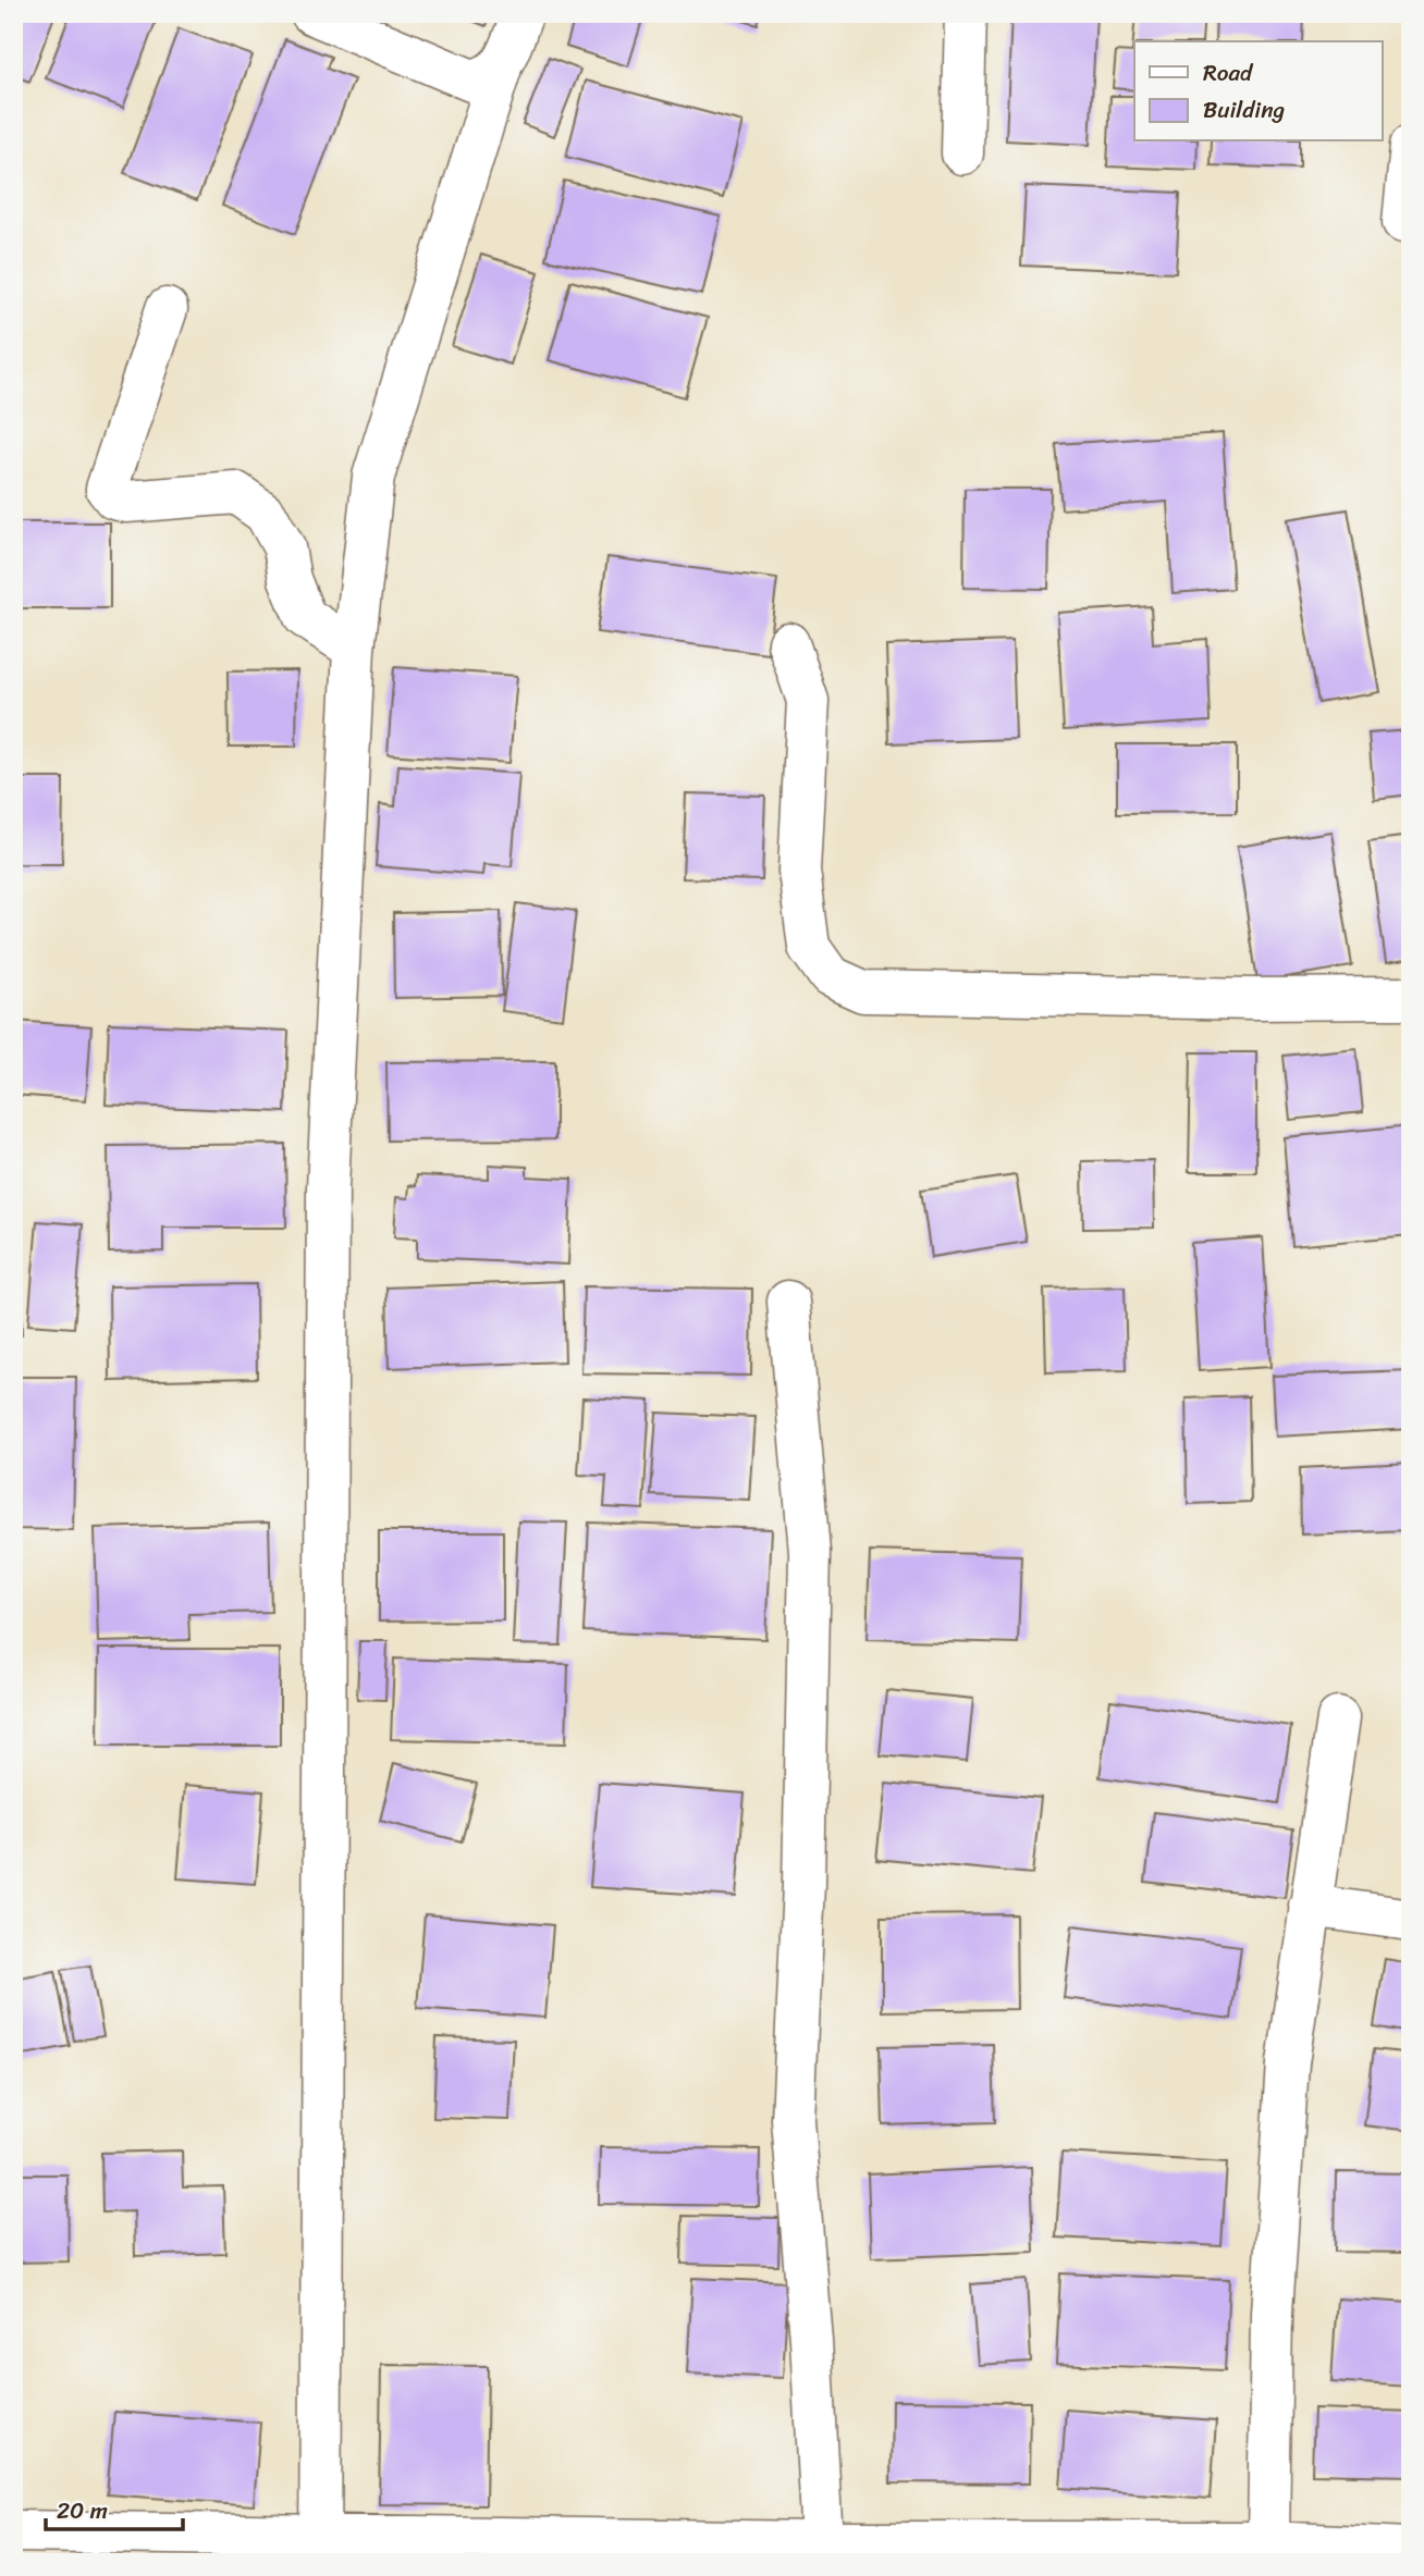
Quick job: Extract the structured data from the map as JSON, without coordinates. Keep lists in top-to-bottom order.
{
  "legend": ["Road", "Building"],
  "scale_bar": "20 m"
}
